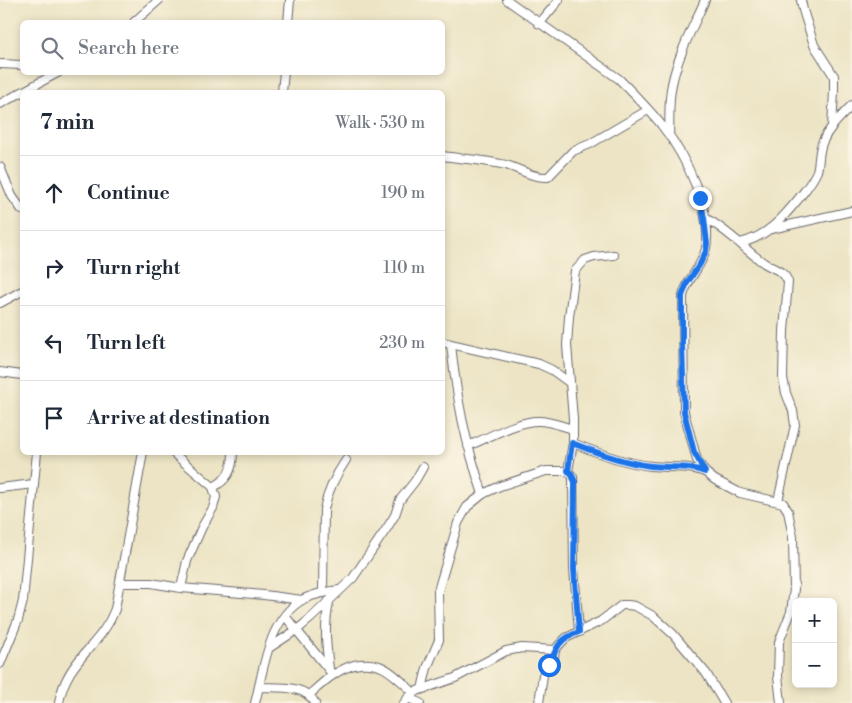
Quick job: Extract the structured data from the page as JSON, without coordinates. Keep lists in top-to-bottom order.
{
  "page": {
    "search": "Search here",
    "heading": ["7 min", "Walk · 530 m"],
    "list": [
      ["Continue", "190 m"],
      ["Turn right", "110 m"],
      ["Turn left", "230 m"],
      "Arrive at destination"
    ],
    "map_buttons": ["+", "−"]
  }
}
